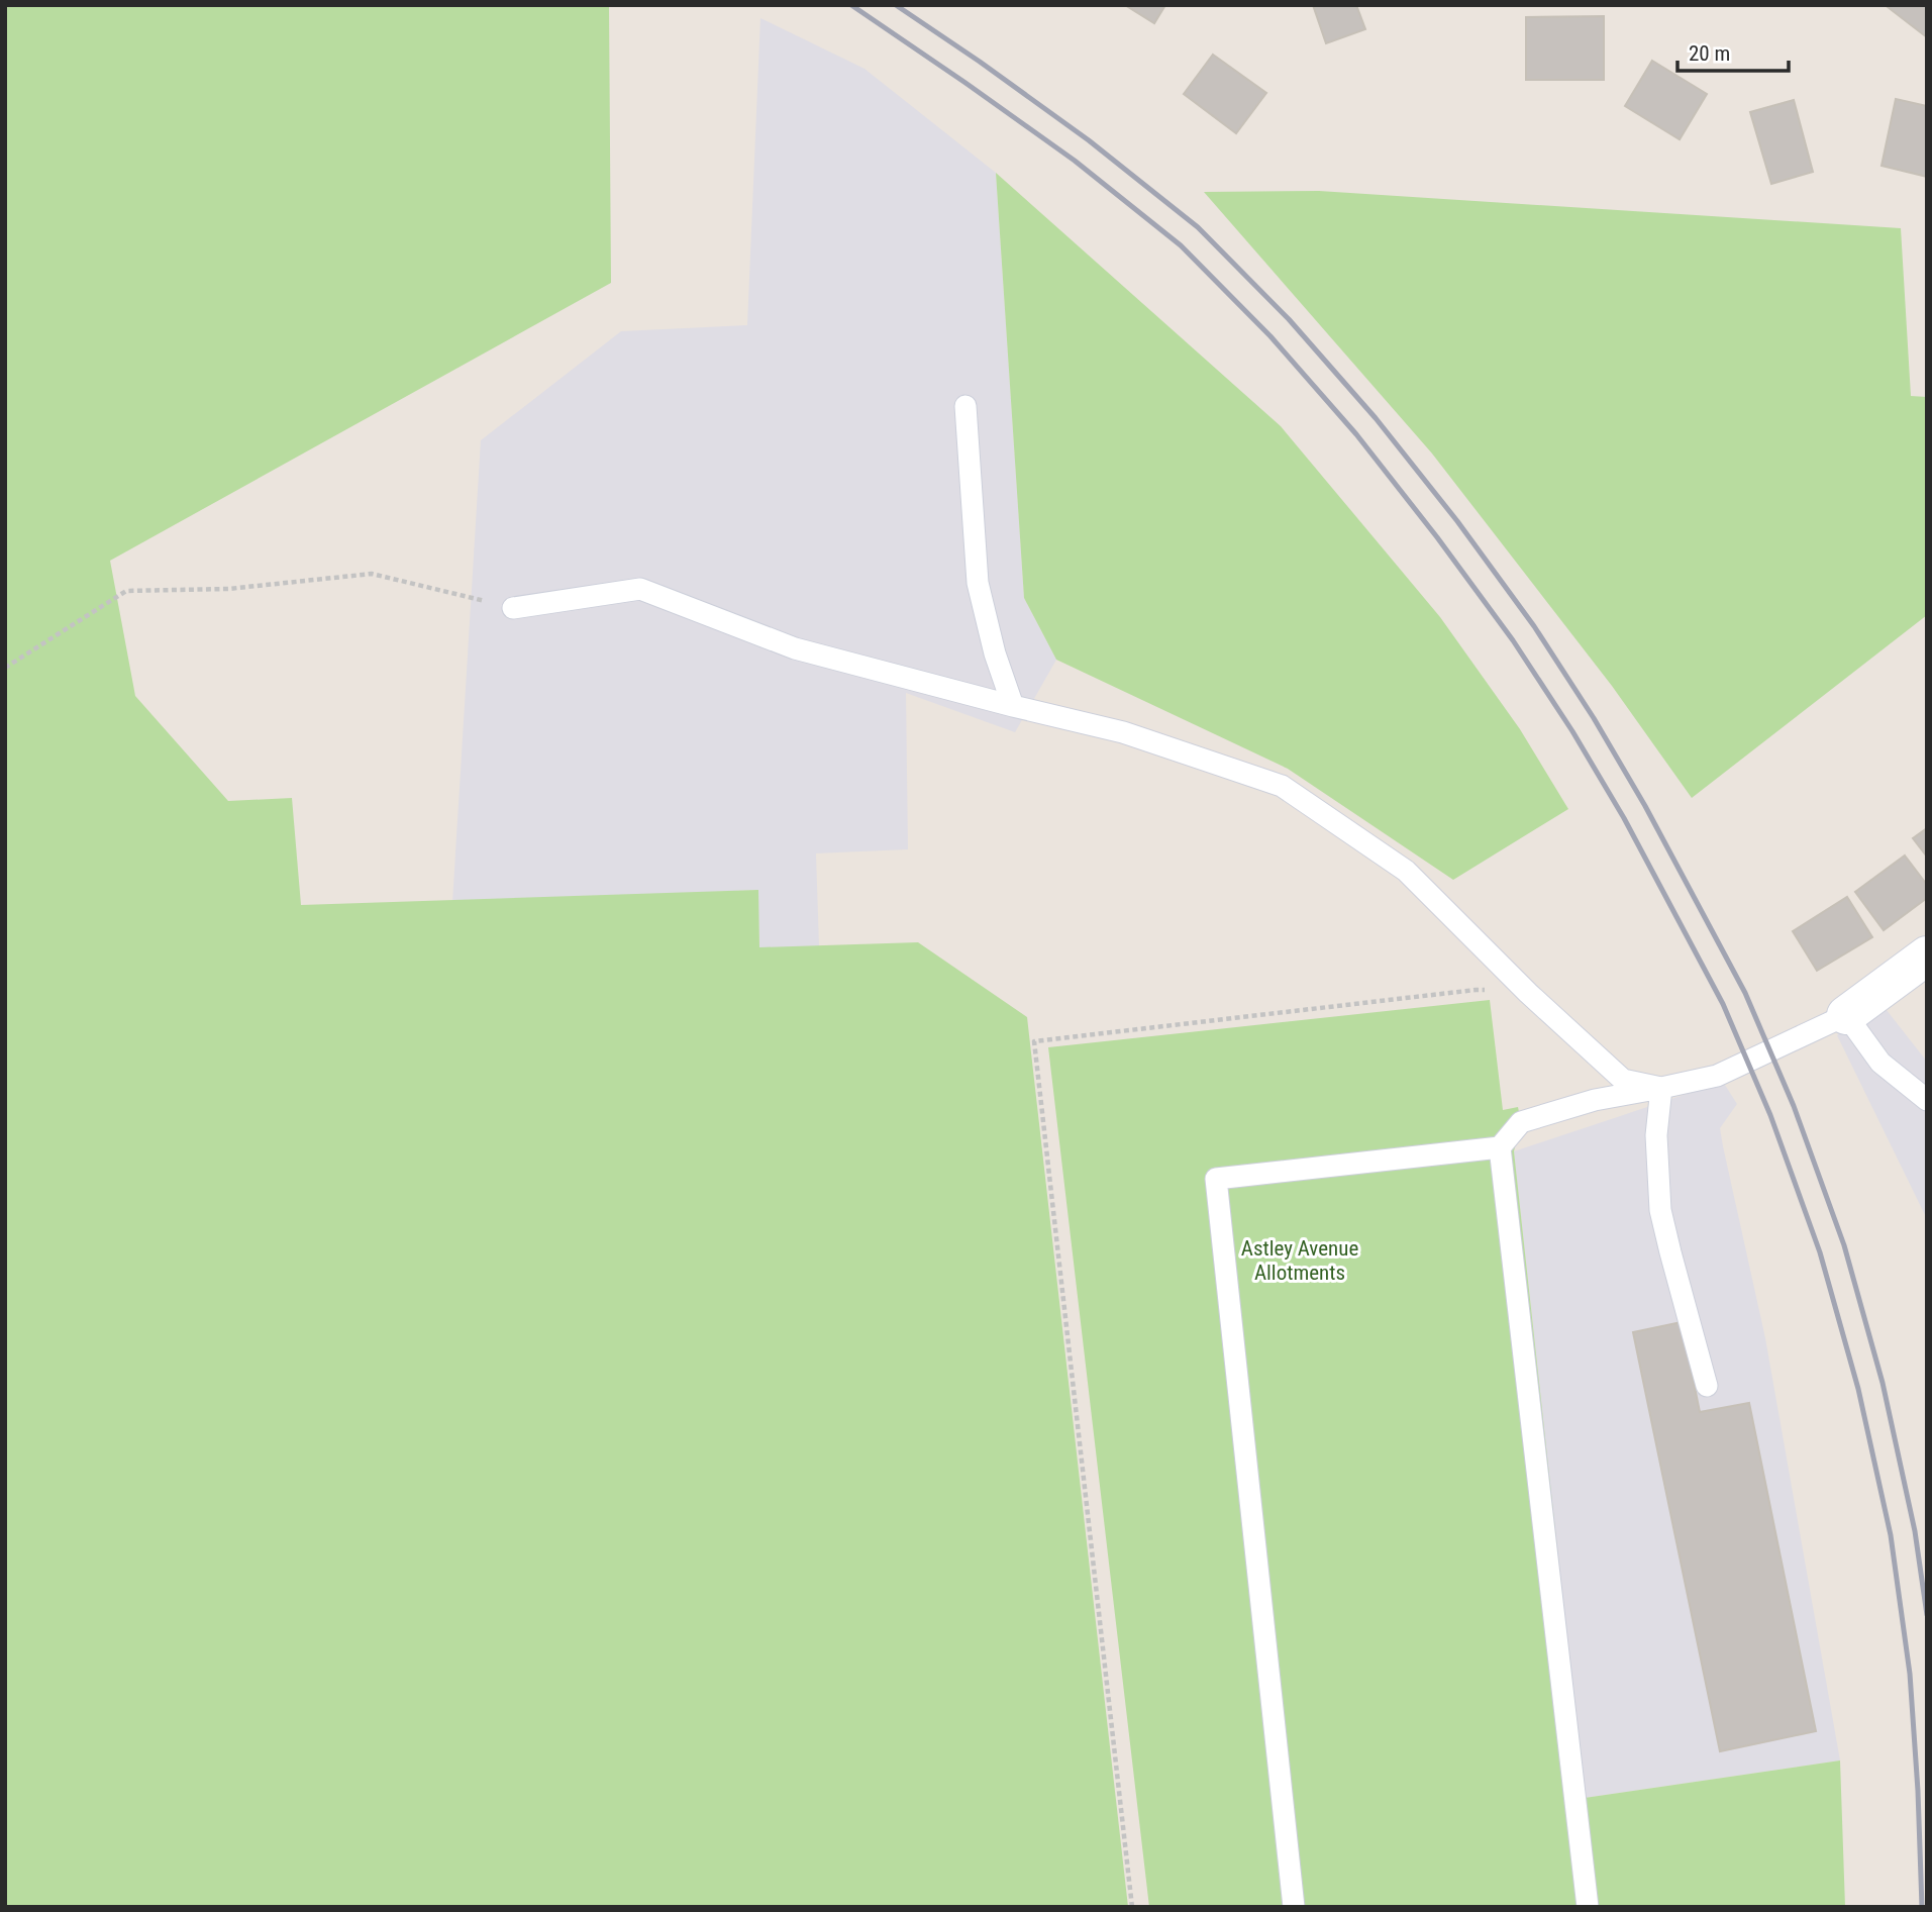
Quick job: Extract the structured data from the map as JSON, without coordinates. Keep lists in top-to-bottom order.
{
  "parks": ["Astley Avenue Allotments"],
  "scale_bar": "20 m"
}
